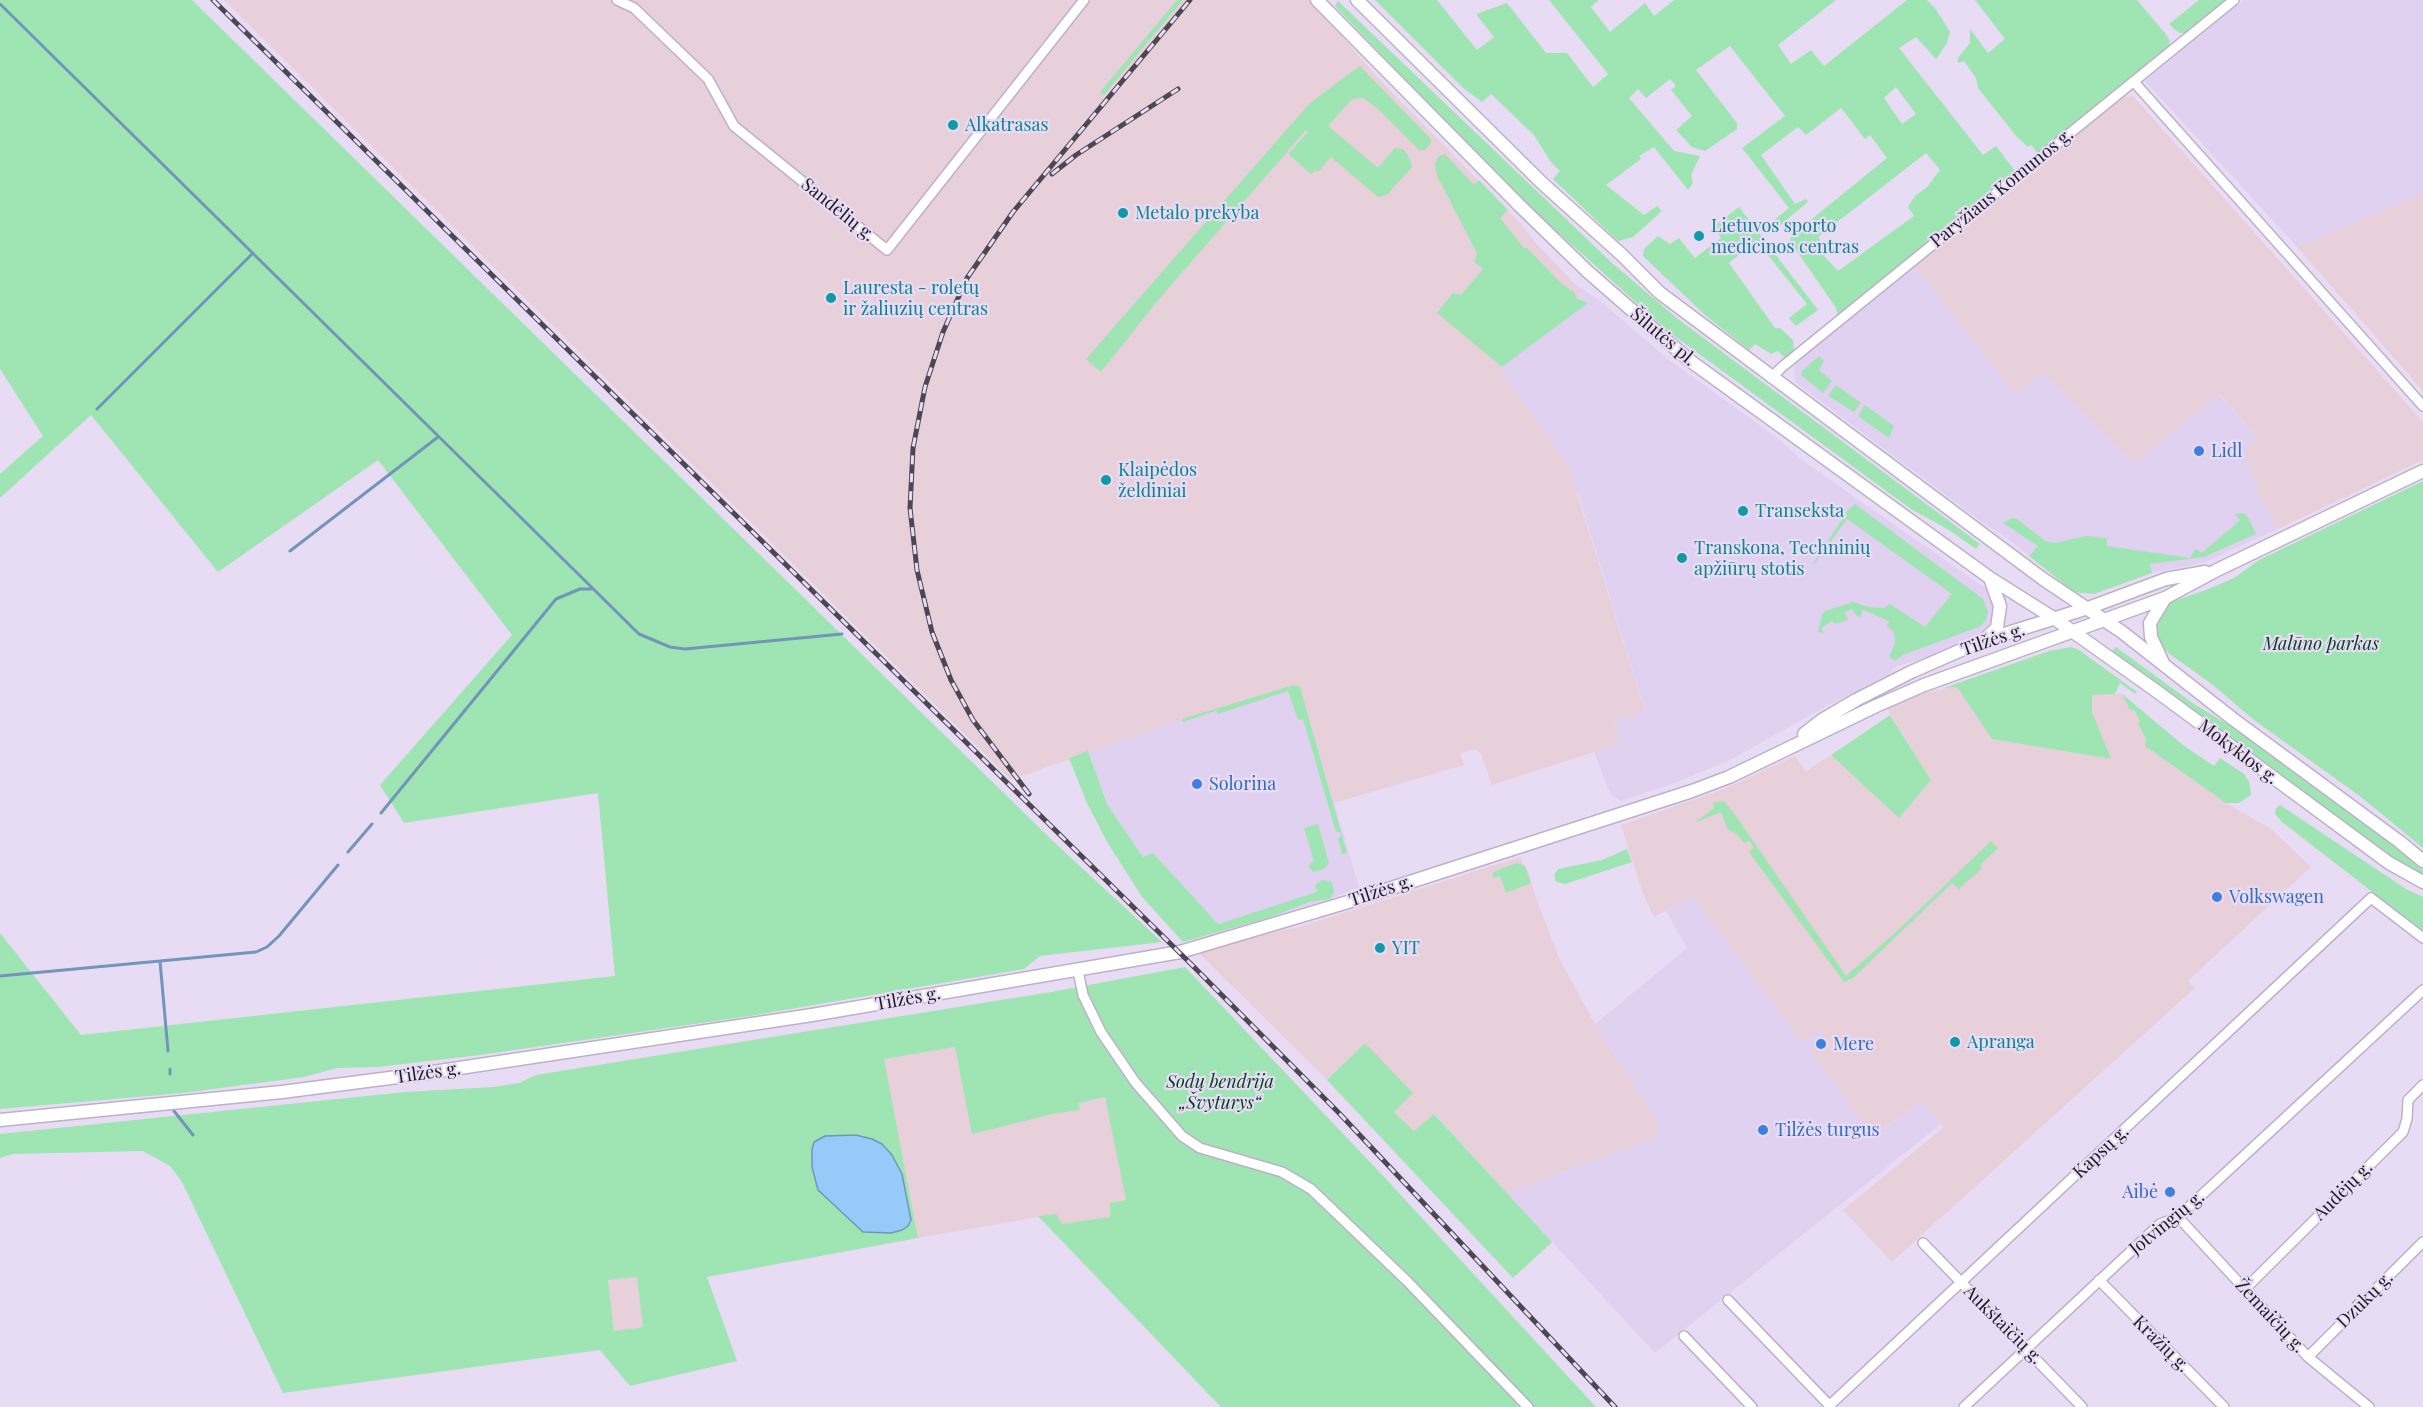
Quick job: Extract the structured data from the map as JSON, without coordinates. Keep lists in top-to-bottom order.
{
  "streets": {
    "main road": ["Šilutės pl.", "Tilžės g.", "Mokyklos g."],
    "street": [
      "Paryžiaus Komunos g.",
      "Sandėlių g.",
      "Kapsų g.",
      "Audėjų g.",
      "Jotvingių g.",
      "Dzūkų g.",
      "Žemaičių g.",
      "Aukštaičių g.",
      "Kražių g."
    ]
  },
  "crossings": [
    ["Paryžiaus Komunos g.", "Šilutės pl."],
    ["Šilutės pl.", "Tilžės g."],
    ["Šilutės pl.", "Mokyklos g."],
    ["Tilžės g.", "Mokyklos g."],
    ["Kapsų g.", "Aukštaičių g."],
    ["Audėjų g.", "Žemaičių g."],
    ["Jotvingių g.", "Žemaičių g."],
    ["Jotvingių g.", "Aukštaičių g."],
    ["Jotvingių g.", "Kražių g."],
    ["Dzūkų g.", "Žemaičių g."]
  ],
  "parks": ["Malūno parkas", "Sodų bendrija „Švyturys“"],
  "places": [
    "Alkatrasas",
    "Metalo prekyba",
    "Lietuvos sporto medicinos centras",
    "Lauresta - roletų ir žaliuzių centras",
    "Lidl",
    "Klaipėdos želdiniai",
    "Transeksta",
    "Transkona, Techninių apžiūrų stotis",
    "Solorina",
    "Volkswagen",
    "YIT",
    "Apranga",
    "Mere",
    "Tilžės turgus",
    "Aibė"
  ]
}
